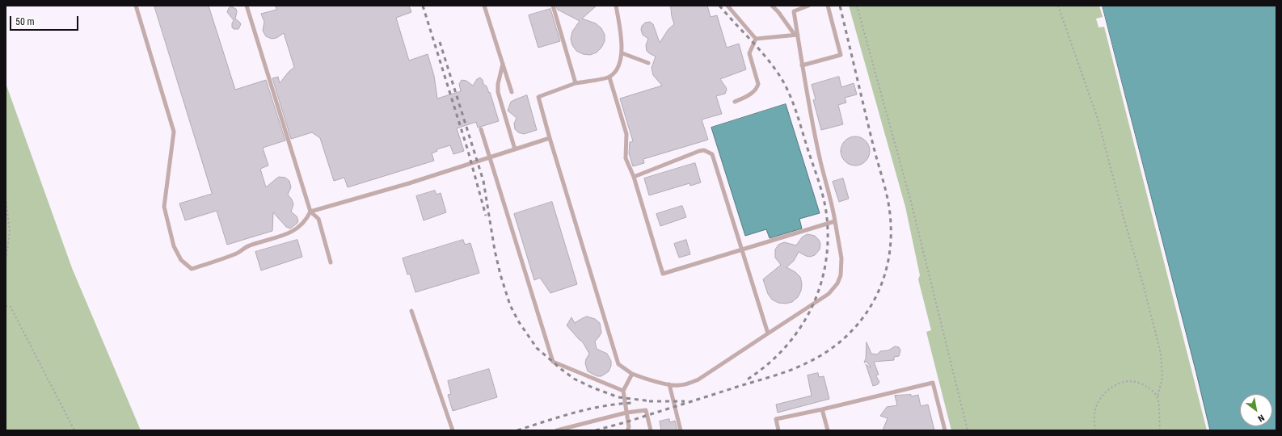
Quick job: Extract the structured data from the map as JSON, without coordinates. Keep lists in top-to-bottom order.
{
  "scale_bar": "50 m",
  "north": "bottom right"
}
